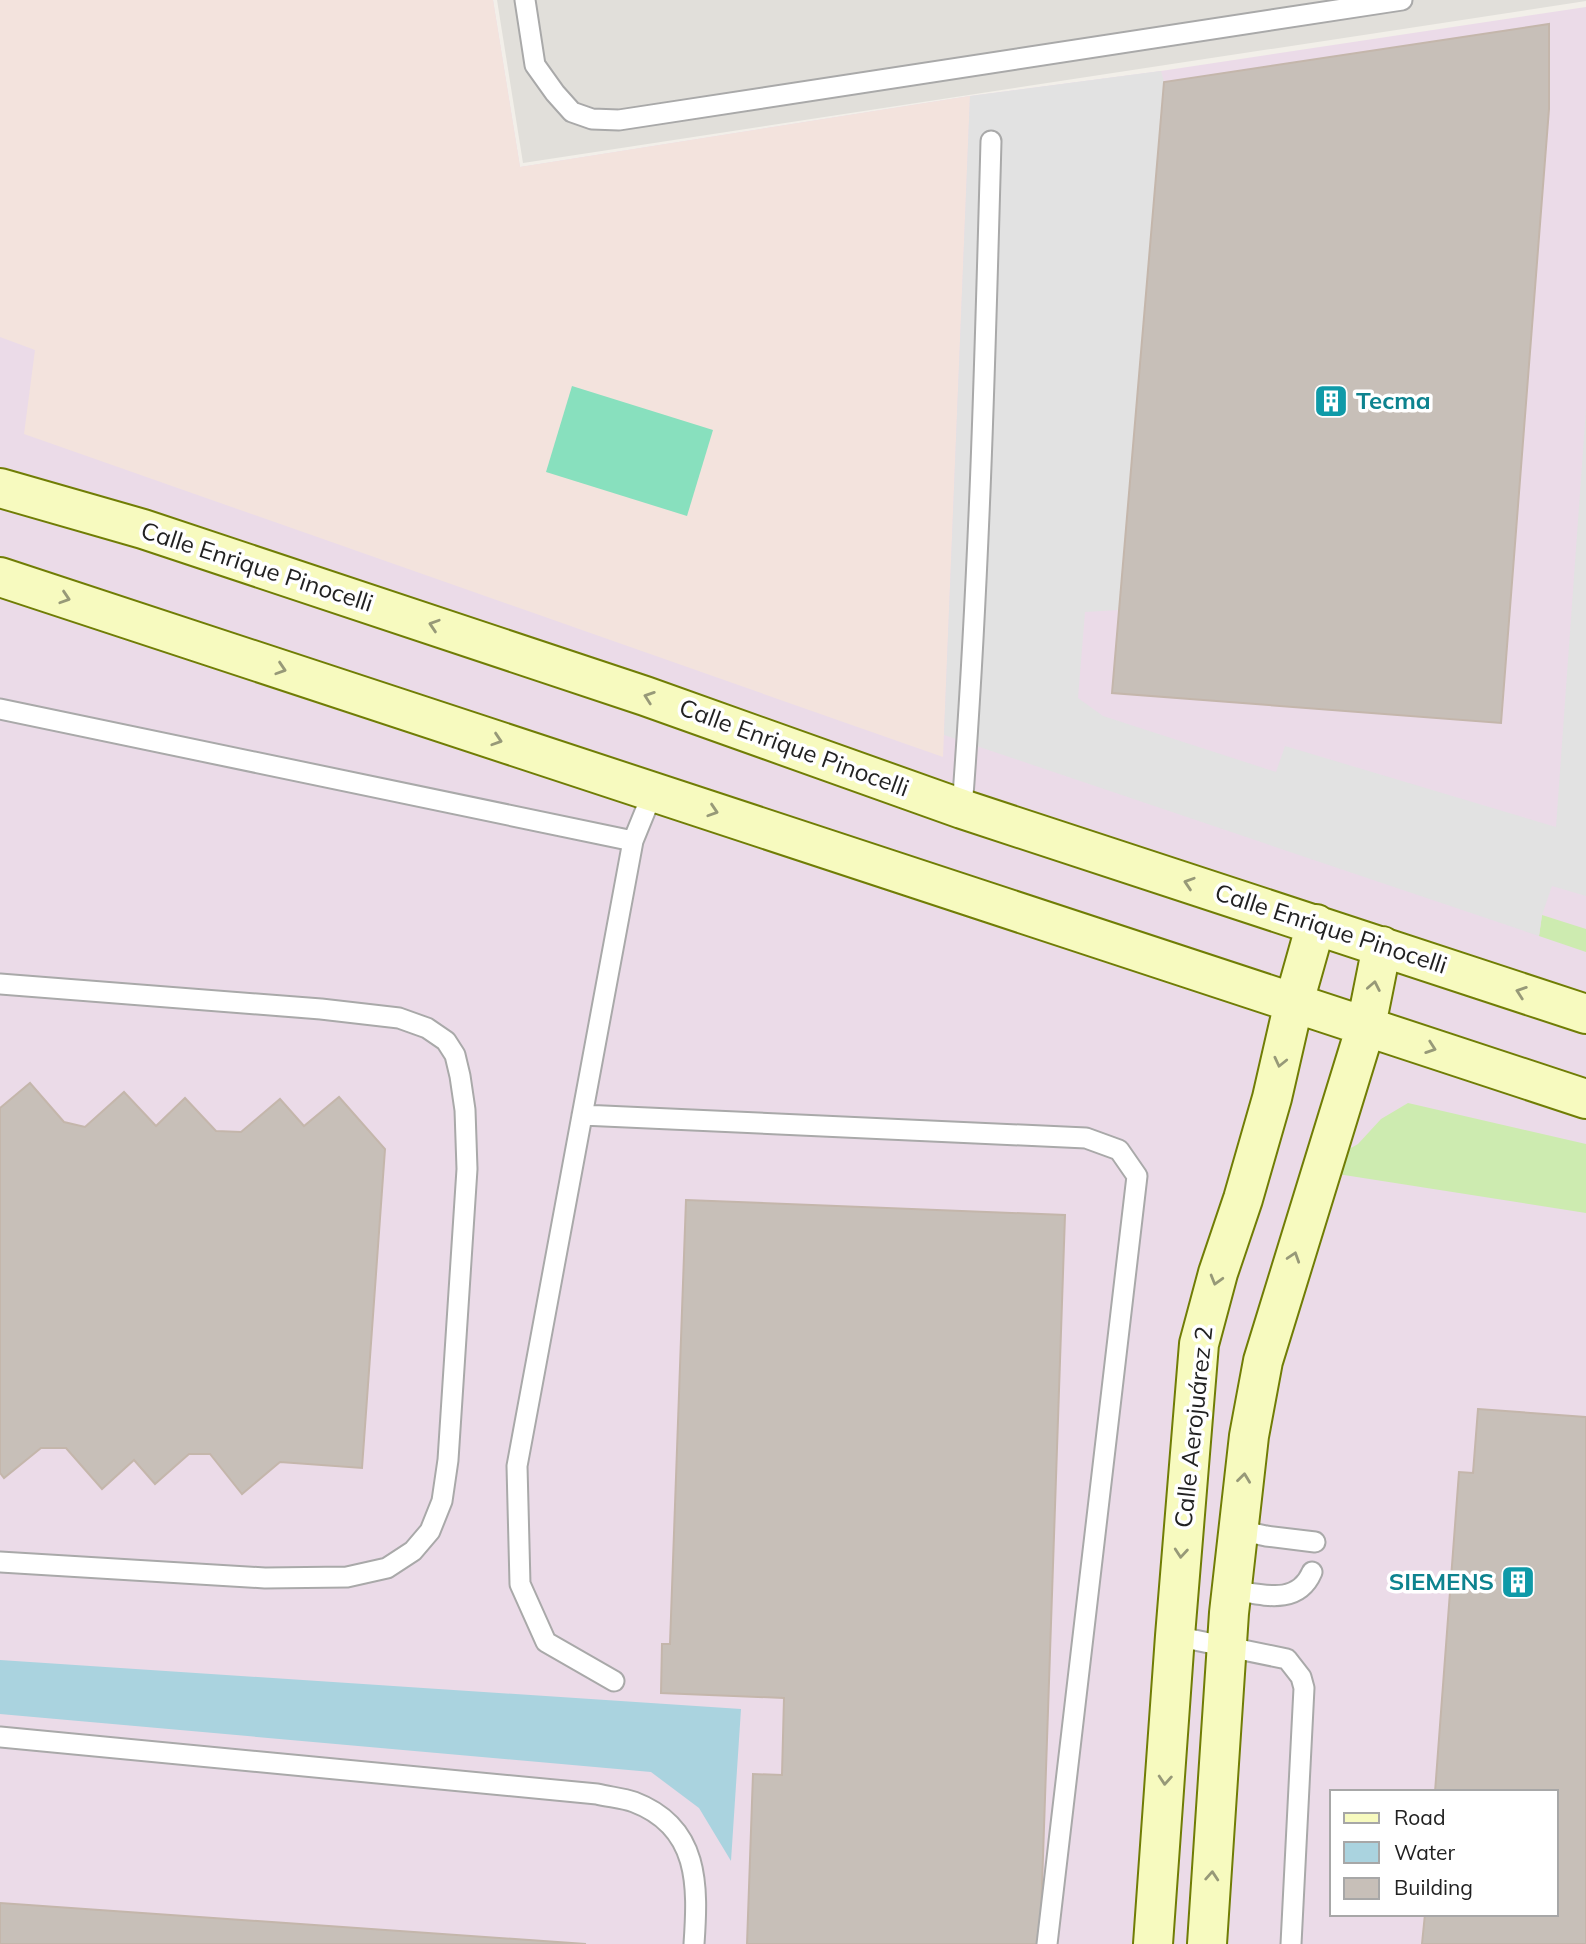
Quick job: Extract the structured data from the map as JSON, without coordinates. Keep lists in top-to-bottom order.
{
  "streets": {
    "main road": ["Calle Enrique Pinocelli", "Calle Aerojuárez 2"]
  },
  "crossings": [
    ["Calle Enrique Pinocelli", "Calle Aerojuárez 2"]
  ],
  "places": {
    "building": ["Tecma", "SIEMENS"]
  },
  "legend": ["Road", "Water", "Building"]
}
